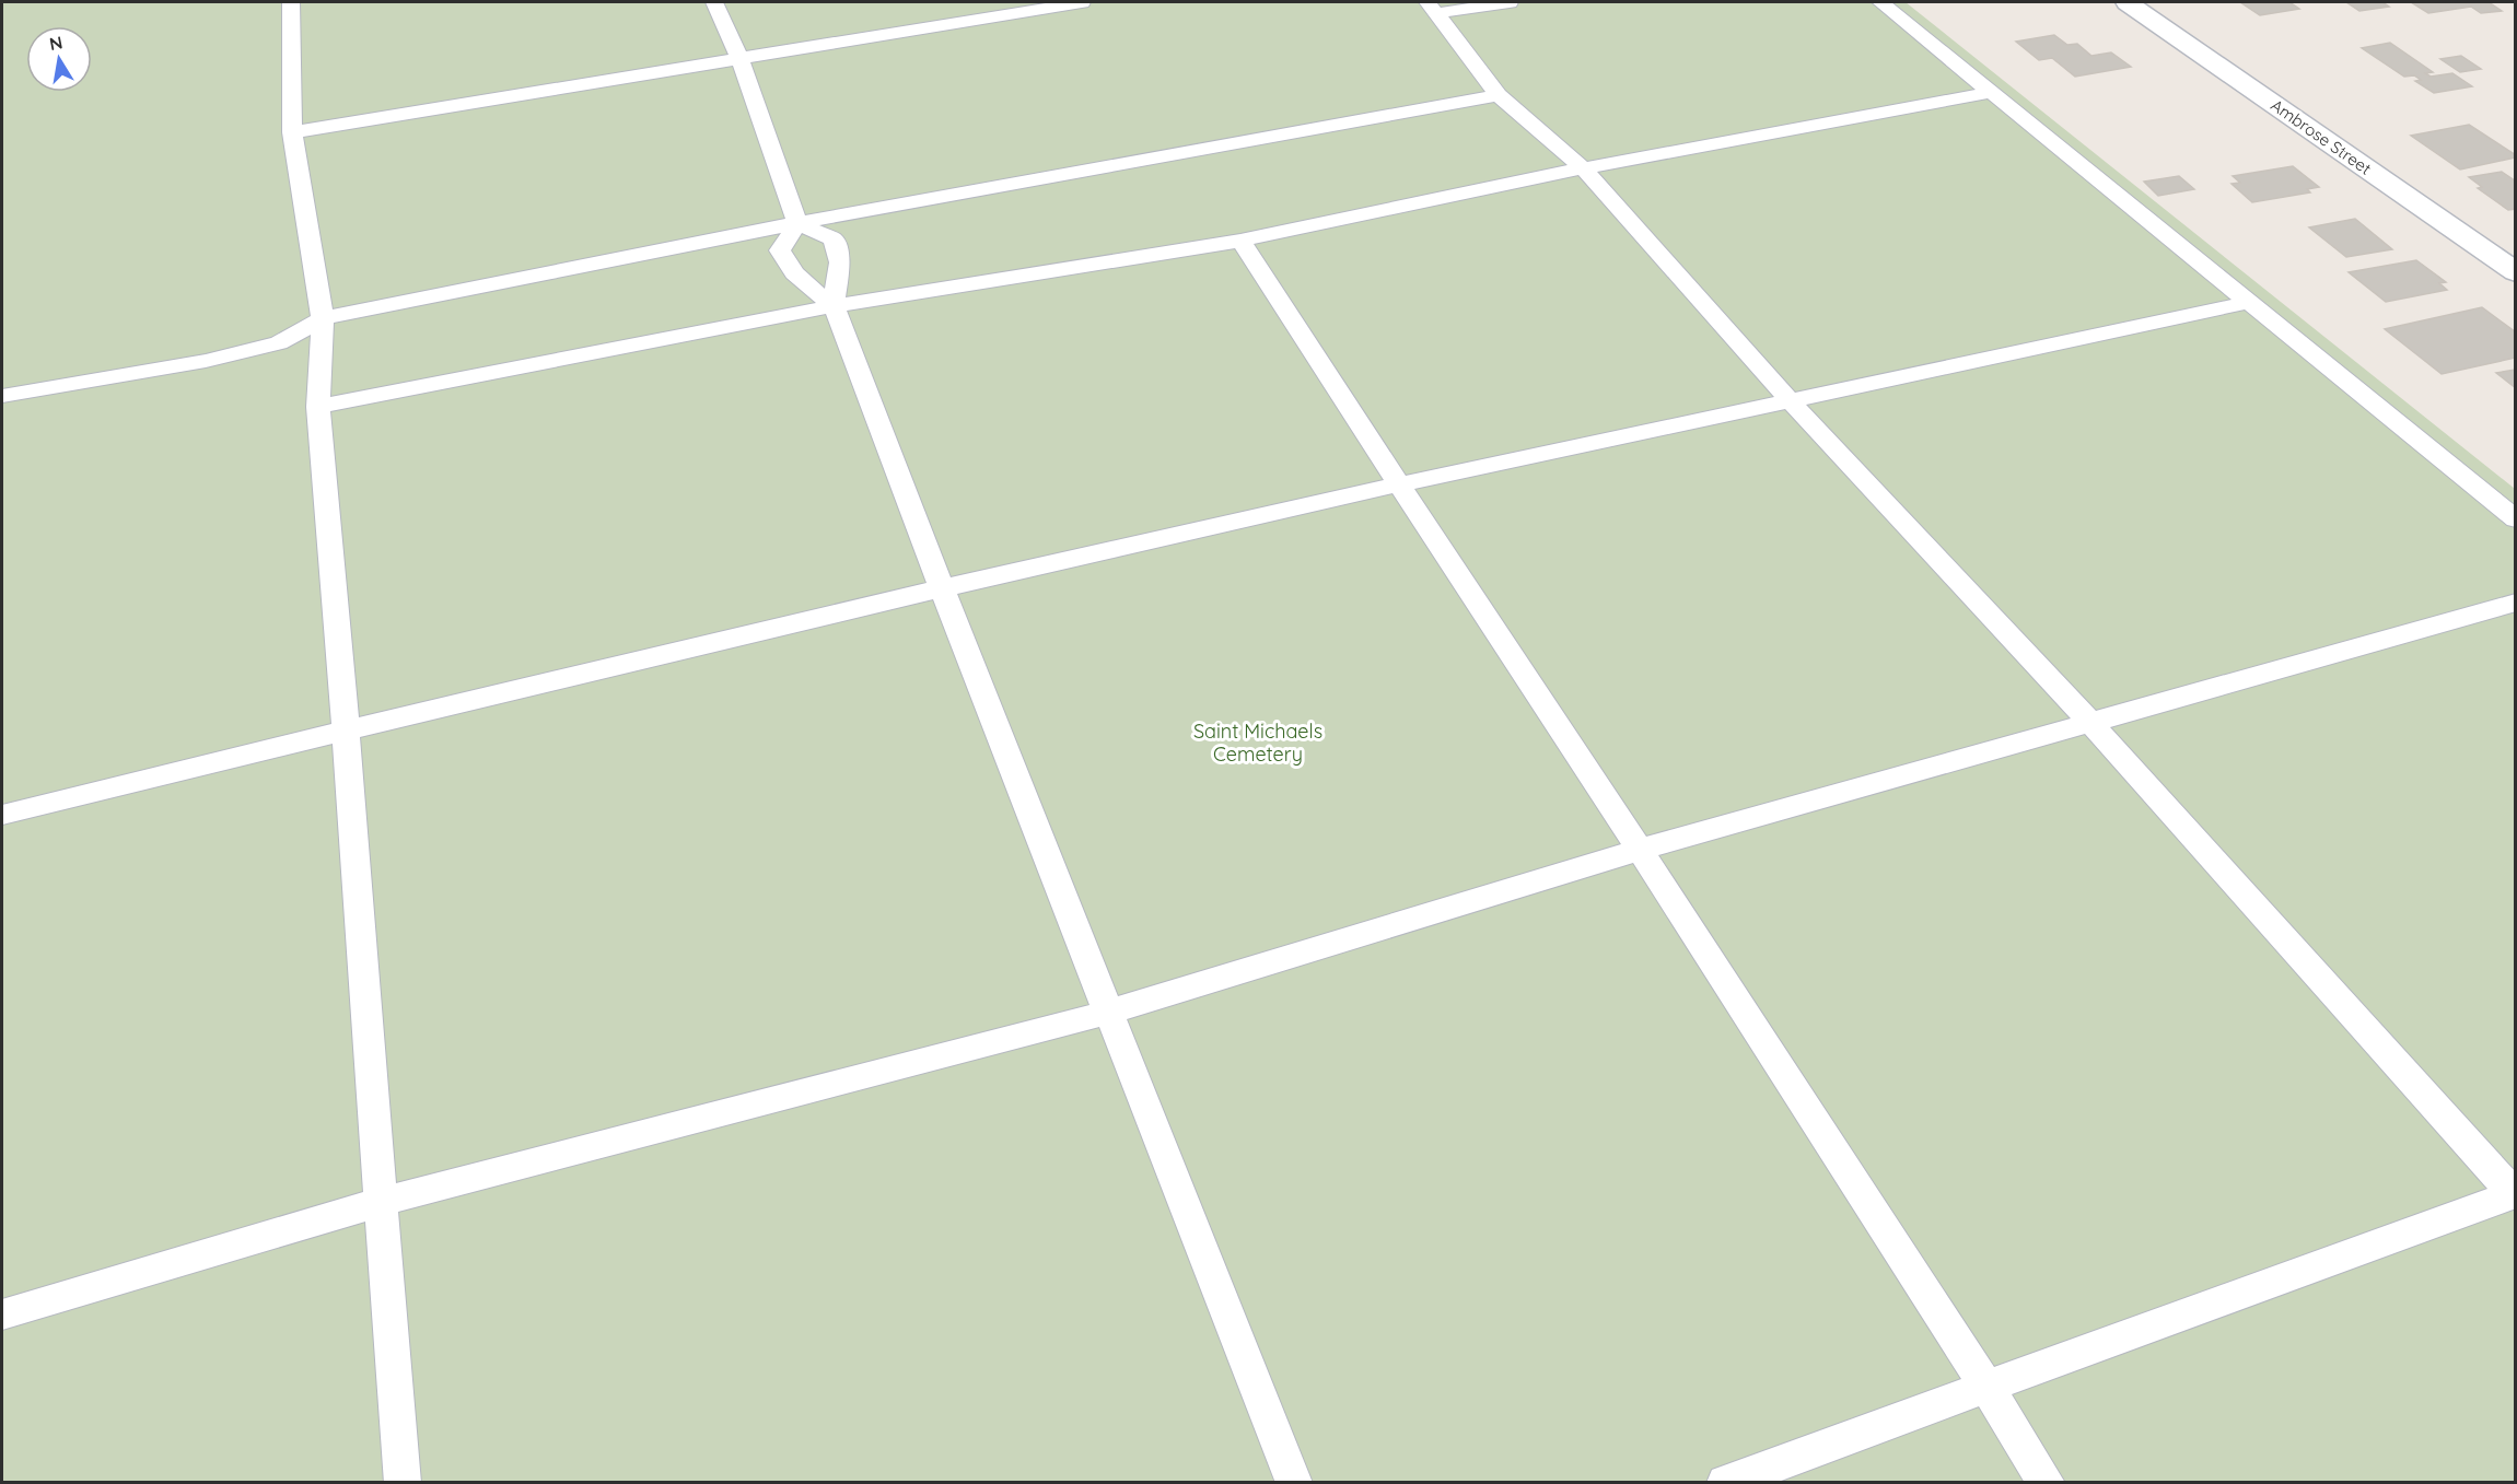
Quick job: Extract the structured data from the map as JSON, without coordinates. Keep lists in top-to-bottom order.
{
  "streets": {
    "street": ["Ambrose Street"]
  },
  "parks": ["Saint Michaels Cemetery"],
  "north": "top"
}
